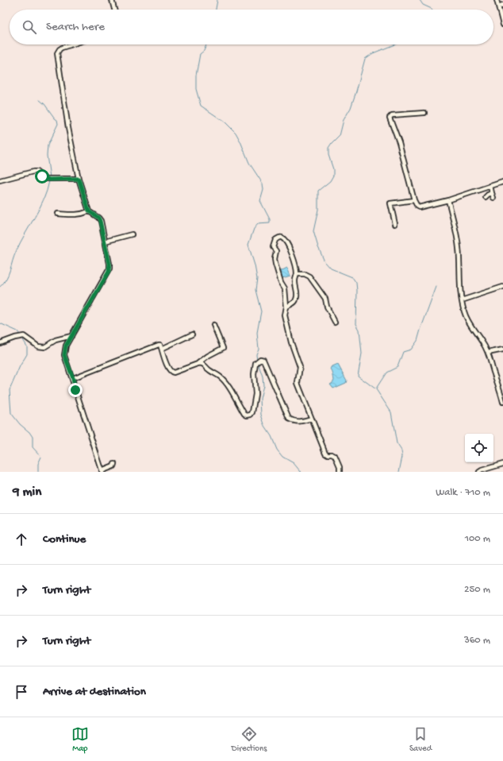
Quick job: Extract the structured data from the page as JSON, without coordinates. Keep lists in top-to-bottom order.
{
  "page": {
    "search": "Search here",
    "heading": ["9 min", "Walk · 710 m"],
    "list": [
      ["Continue", "100 m"],
      ["Turn right", "250 m"],
      ["Turn right", "360 m"],
      "Arrive at destination"
    ],
    "nav": ["Map", "Directions", "Saved"]
  }
}
